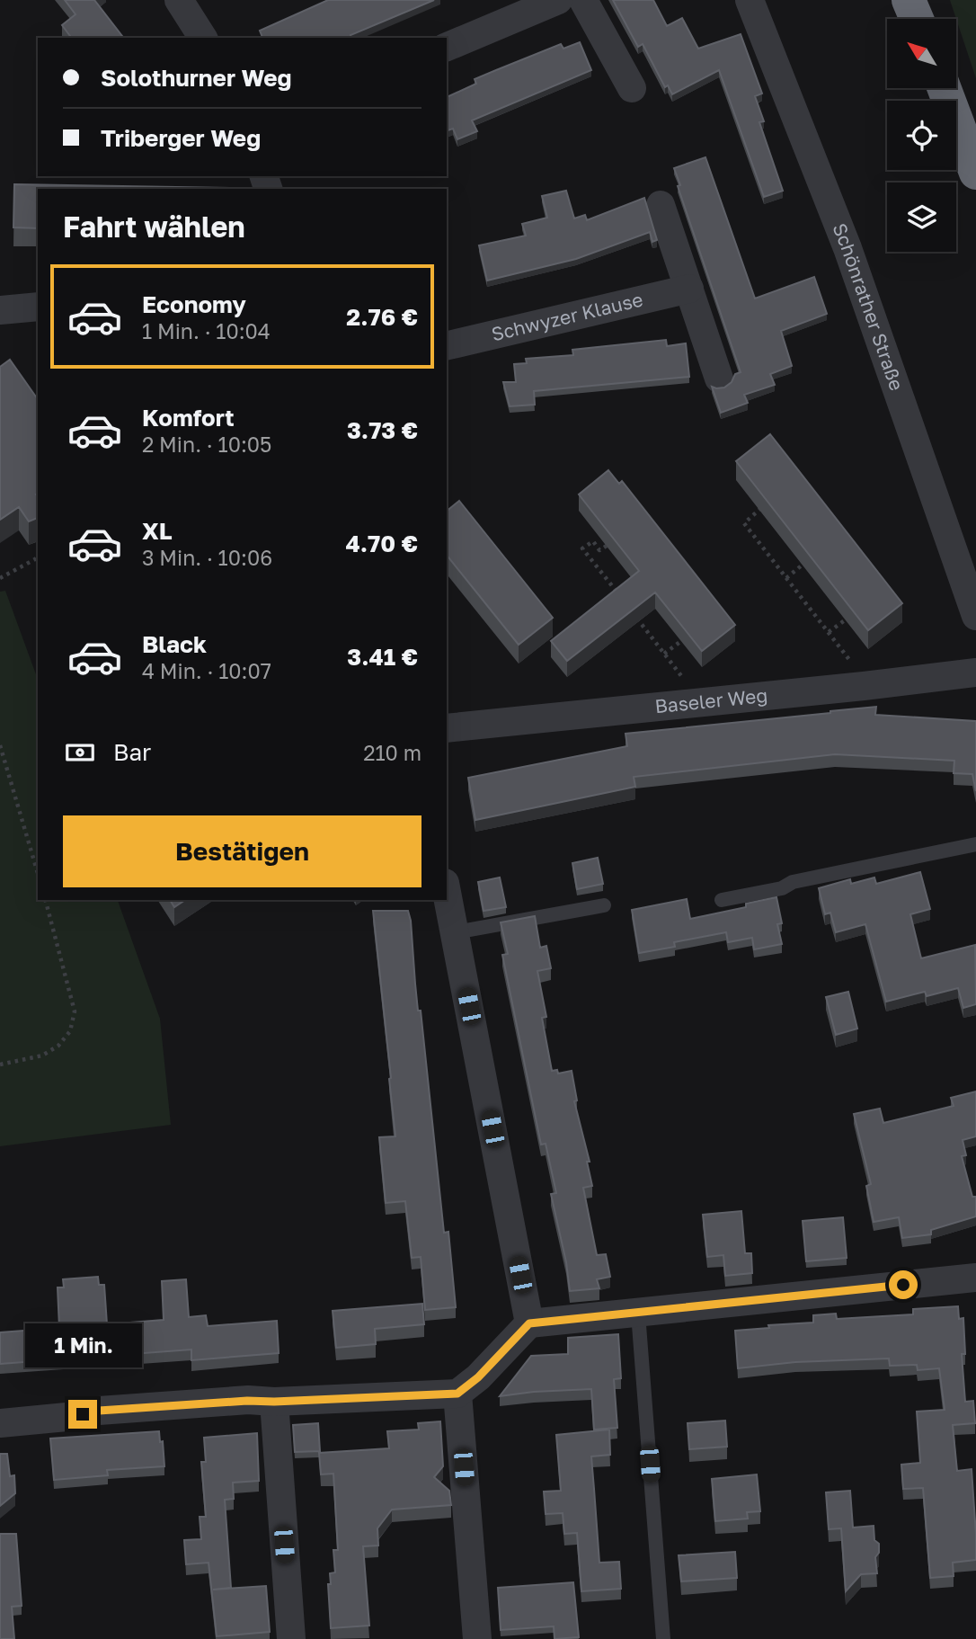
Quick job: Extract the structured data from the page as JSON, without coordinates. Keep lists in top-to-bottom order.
{
  "streets": {
    "street": ["Schönrather Straße", "Schwyzer Klause", "Baseler Weg"]
  },
  "north": "top left",
  "page": {
    "banner": ["Solothurner Weg", "Triberger Weg"],
    "heading": "Fahrt wählen",
    "list": [
      {
        "name": "Economy",
        "note": "1 Min. · 10:04",
        "value": "2.76 €"
      },
      {
        "name": "Komfort",
        "note": "2 Min. · 10:05",
        "value": "3.73 €"
      },
      {
        "name": "XL",
        "note": "3 Min. · 10:06",
        "value": "4.70 €"
      },
      {
        "name": "Black",
        "note": "4 Min. · 10:07",
        "value": "3.41 €"
      }
    ],
    "pay": ["Bar", "210 m"],
    "buttons": "Bestätigen",
    "bubble": "1 Min."
  }
}
